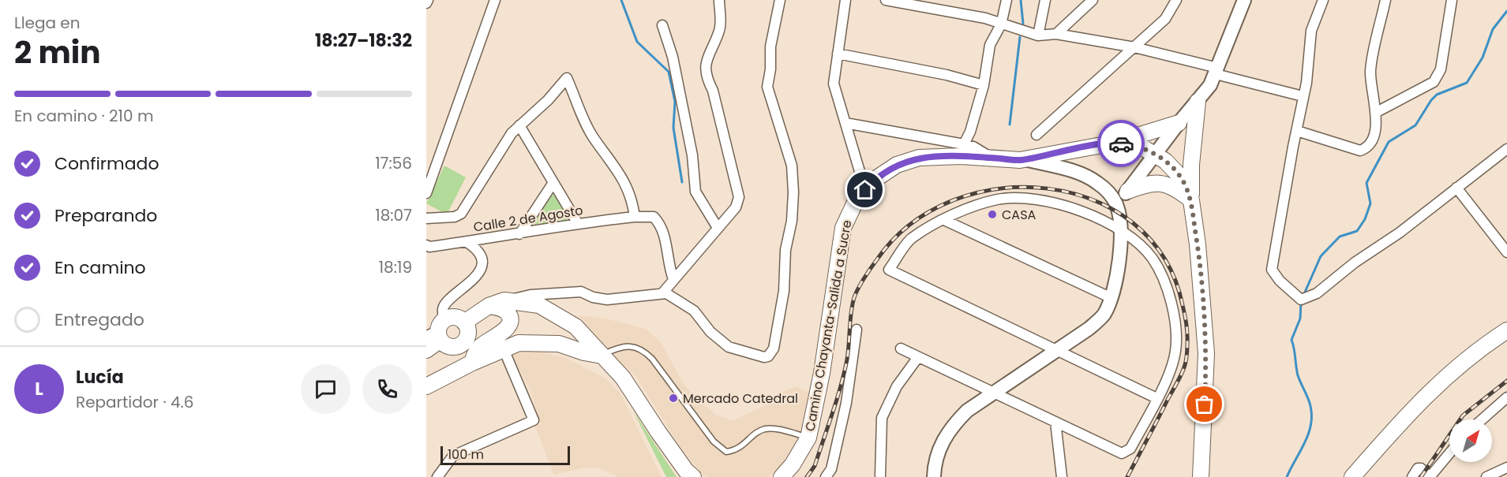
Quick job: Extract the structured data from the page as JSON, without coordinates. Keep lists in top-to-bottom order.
{
  "streets": {
    "main road": ["Camino Chayanta-Salida a Sucre"],
    "street": ["Calle 2 de Agosto"]
  },
  "places": ["CASA", "Mercado Catedral"],
  "scale_bar": "100 m",
  "north": "top right",
  "page": {
    "heading": ["2 min", "Llega en", "18:27–18:32"],
    "panel": ["Lucía", "Repartidor · 4.6"],
    "bar": "En camino · 210 m",
    "list": [
      ["Confirmado", "17:56"],
      ["Preparando", "18:07"],
      ["En camino", "18:19"],
      "Entregado"
    ],
    "round": "L",
    "scale": "100 m"
  }
}
